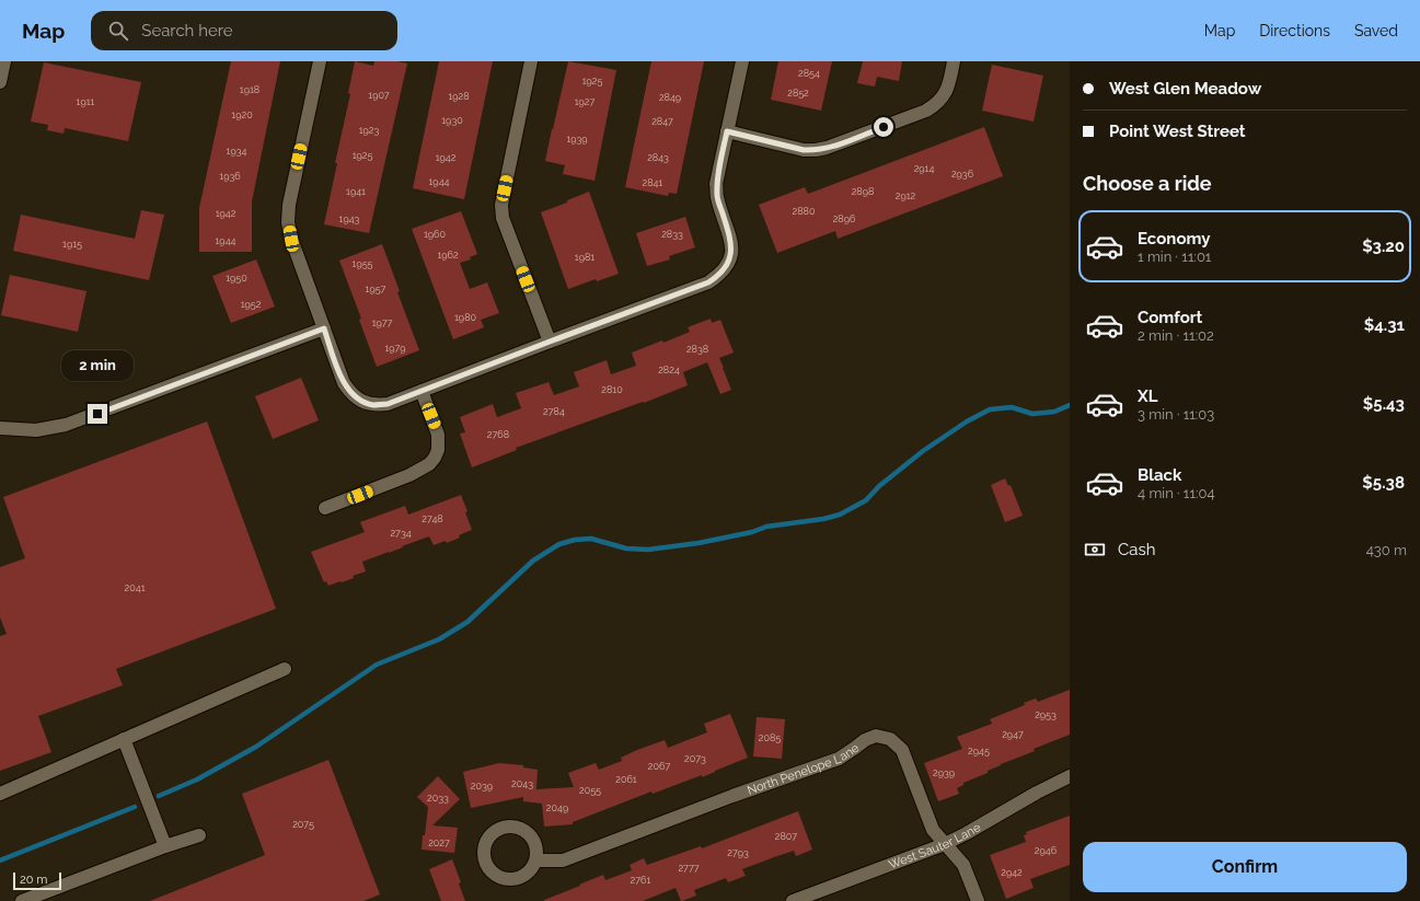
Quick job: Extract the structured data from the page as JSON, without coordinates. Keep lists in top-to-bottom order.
{
  "streets": {
    "street": ["North Penelope Lane", "West Sauter Lane"]
  },
  "crossings": [
    ["North Penelope Lane", "West Sauter Lane"]
  ],
  "house_numbers": [
    "2854",
    "1925",
    "1918",
    "2852",
    "1907",
    "1928",
    "2849",
    "1911",
    "1927",
    "1920",
    "1930",
    "2847",
    "1923",
    "1939",
    "1934",
    "1925",
    "1942",
    "2843",
    "2914",
    "2936",
    "1936",
    "1944",
    "2841",
    "1941",
    "2898",
    "2912",
    "2880",
    "1942",
    "1943",
    "2896",
    "1960",
    "2833",
    "1944",
    "1915",
    "1962",
    "1981",
    "1955",
    "1950",
    "1957",
    "1952",
    "1980",
    "1977",
    "1979",
    "2838",
    "2824",
    "2810",
    "2784",
    "2768",
    "2748",
    "2734",
    "2041",
    "2953",
    "2947",
    "2085",
    "2945",
    "2073",
    "2067",
    "2939",
    "2061",
    "2043",
    "2039",
    "2055",
    "2033",
    "2049",
    "2075",
    "2807",
    "2027",
    "2946",
    "2793",
    "2777",
    "2942",
    "2761"
  ],
  "scale_bar": "20 m",
  "page": {
    "header": "Map",
    "search": "Search here",
    "nav": ["Map", "Directions", "Saved"],
    "banner": ["West Glen Meadow", "Point West Street"],
    "heading": "Choose a ride",
    "list": [
      {
        "name": "Economy",
        "note": "1 min · 11:01",
        "value": "$3.20"
      },
      {
        "name": "Comfort",
        "note": "2 min · 11:02",
        "value": "$4.31"
      },
      {
        "name": "XL",
        "note": "3 min · 11:03",
        "value": "$5.43"
      },
      {
        "name": "Black",
        "note": "4 min · 11:04",
        "value": "$5.38"
      }
    ],
    "bubble": "2 min",
    "pay": ["Cash", "430 m"],
    "buttons": "Confirm",
    "scale": "20 m"
  }
}
